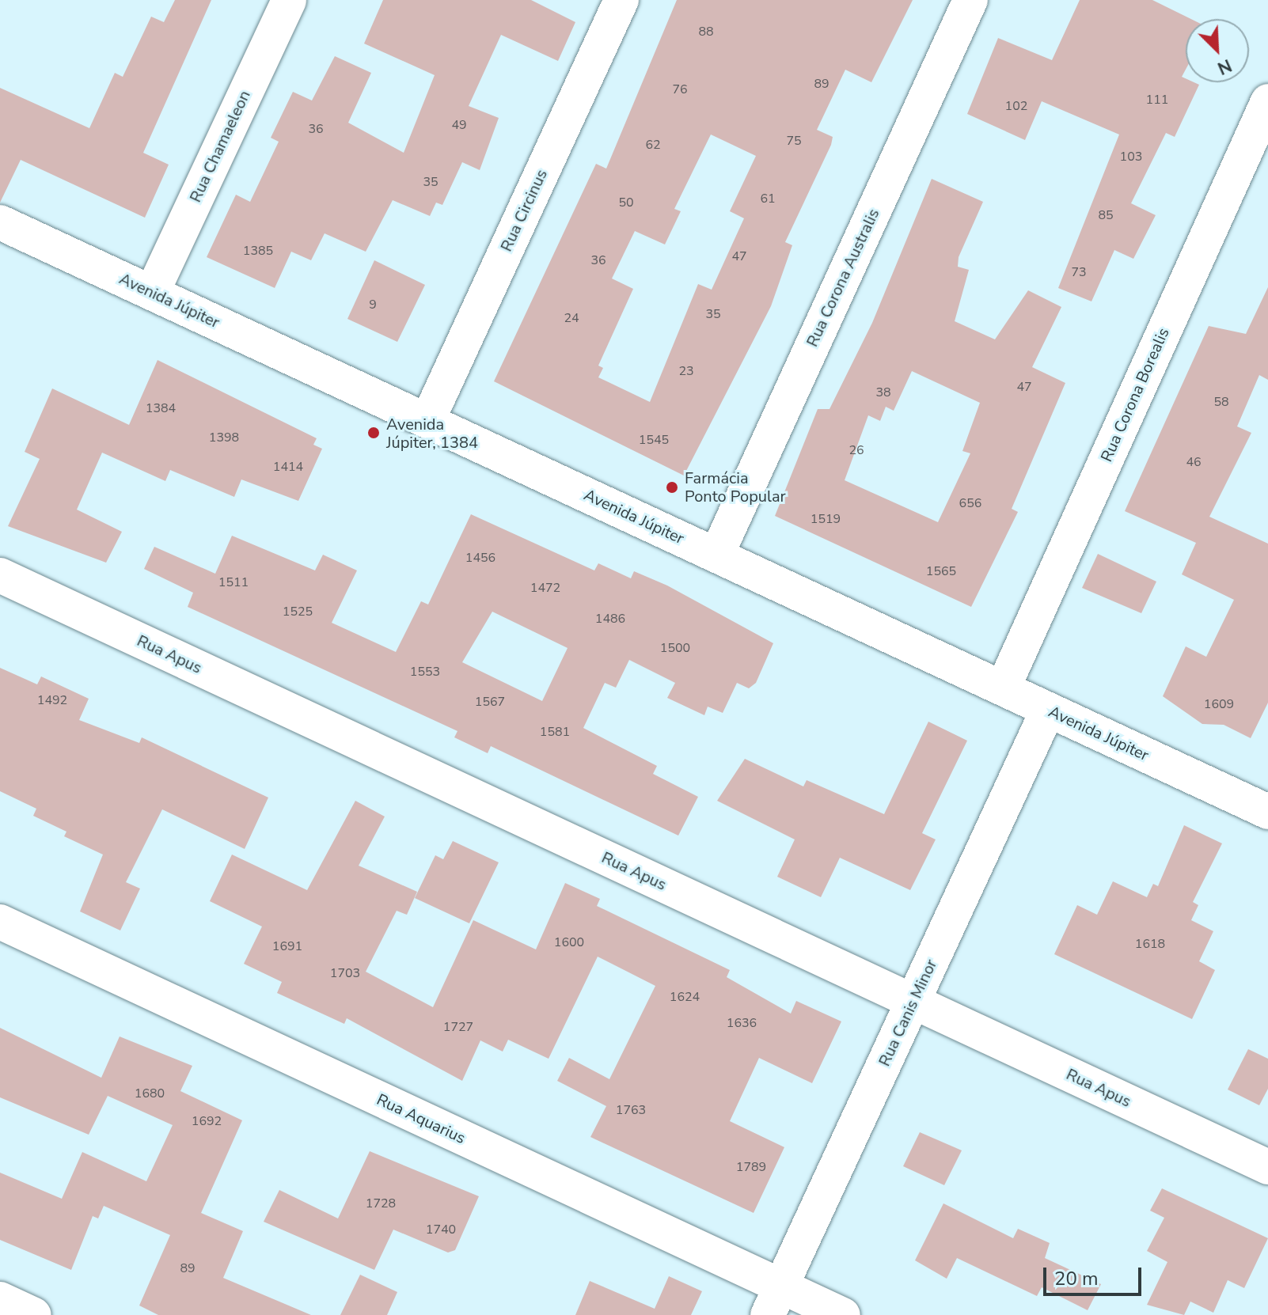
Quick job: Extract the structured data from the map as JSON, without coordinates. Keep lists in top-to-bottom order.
{
  "streets": {
    "street": [
      "Rua Chamaeleon",
      "Rua Circinus",
      "Rua Corona Australis",
      "Avenida Júpiter",
      "Rua Corona Borealis",
      "Rua Apus",
      "Rua Canis Minor",
      "Rua Aquarius"
    ]
  },
  "crossings": [
    ["Rua Chamaeleon", "Avenida Júpiter"],
    ["Rua Circinus", "Avenida Júpiter"],
    ["Rua Corona Australis", "Avenida Júpiter"],
    ["Avenida Júpiter", "Rua Corona Borealis"],
    ["Avenida Júpiter", "Rua Canis Minor"],
    ["Rua Apus", "Rua Canis Minor"],
    ["Rua Canis Minor", "Rua Aquarius"]
  ],
  "places": ["Avenida Júpiter, 1384", "Farmácia Ponto Popular"],
  "house_numbers": [
    "88",
    "89",
    "76",
    "111",
    "102",
    "49",
    "36",
    "75",
    "62",
    "103",
    "35",
    "61",
    "50",
    "85",
    "1385",
    "47",
    "36",
    "73",
    "9",
    "35",
    "24",
    "23",
    "47",
    "38",
    "58",
    "1384",
    "1398",
    "1545",
    "26",
    "46",
    "1414",
    "656",
    "1519",
    "1456",
    "1565",
    "1511",
    "1472",
    "1525",
    "1486",
    "1500",
    "1553",
    "1492",
    "1567",
    "1609",
    "1581",
    "1600",
    "1618",
    "1691",
    "1703",
    "1624",
    "1636",
    "1727",
    "1680",
    "1763",
    "1692",
    "1789",
    "1728",
    "1740",
    "89"
  ],
  "scale_bar": "20 m",
  "north": "bottom right"
}
